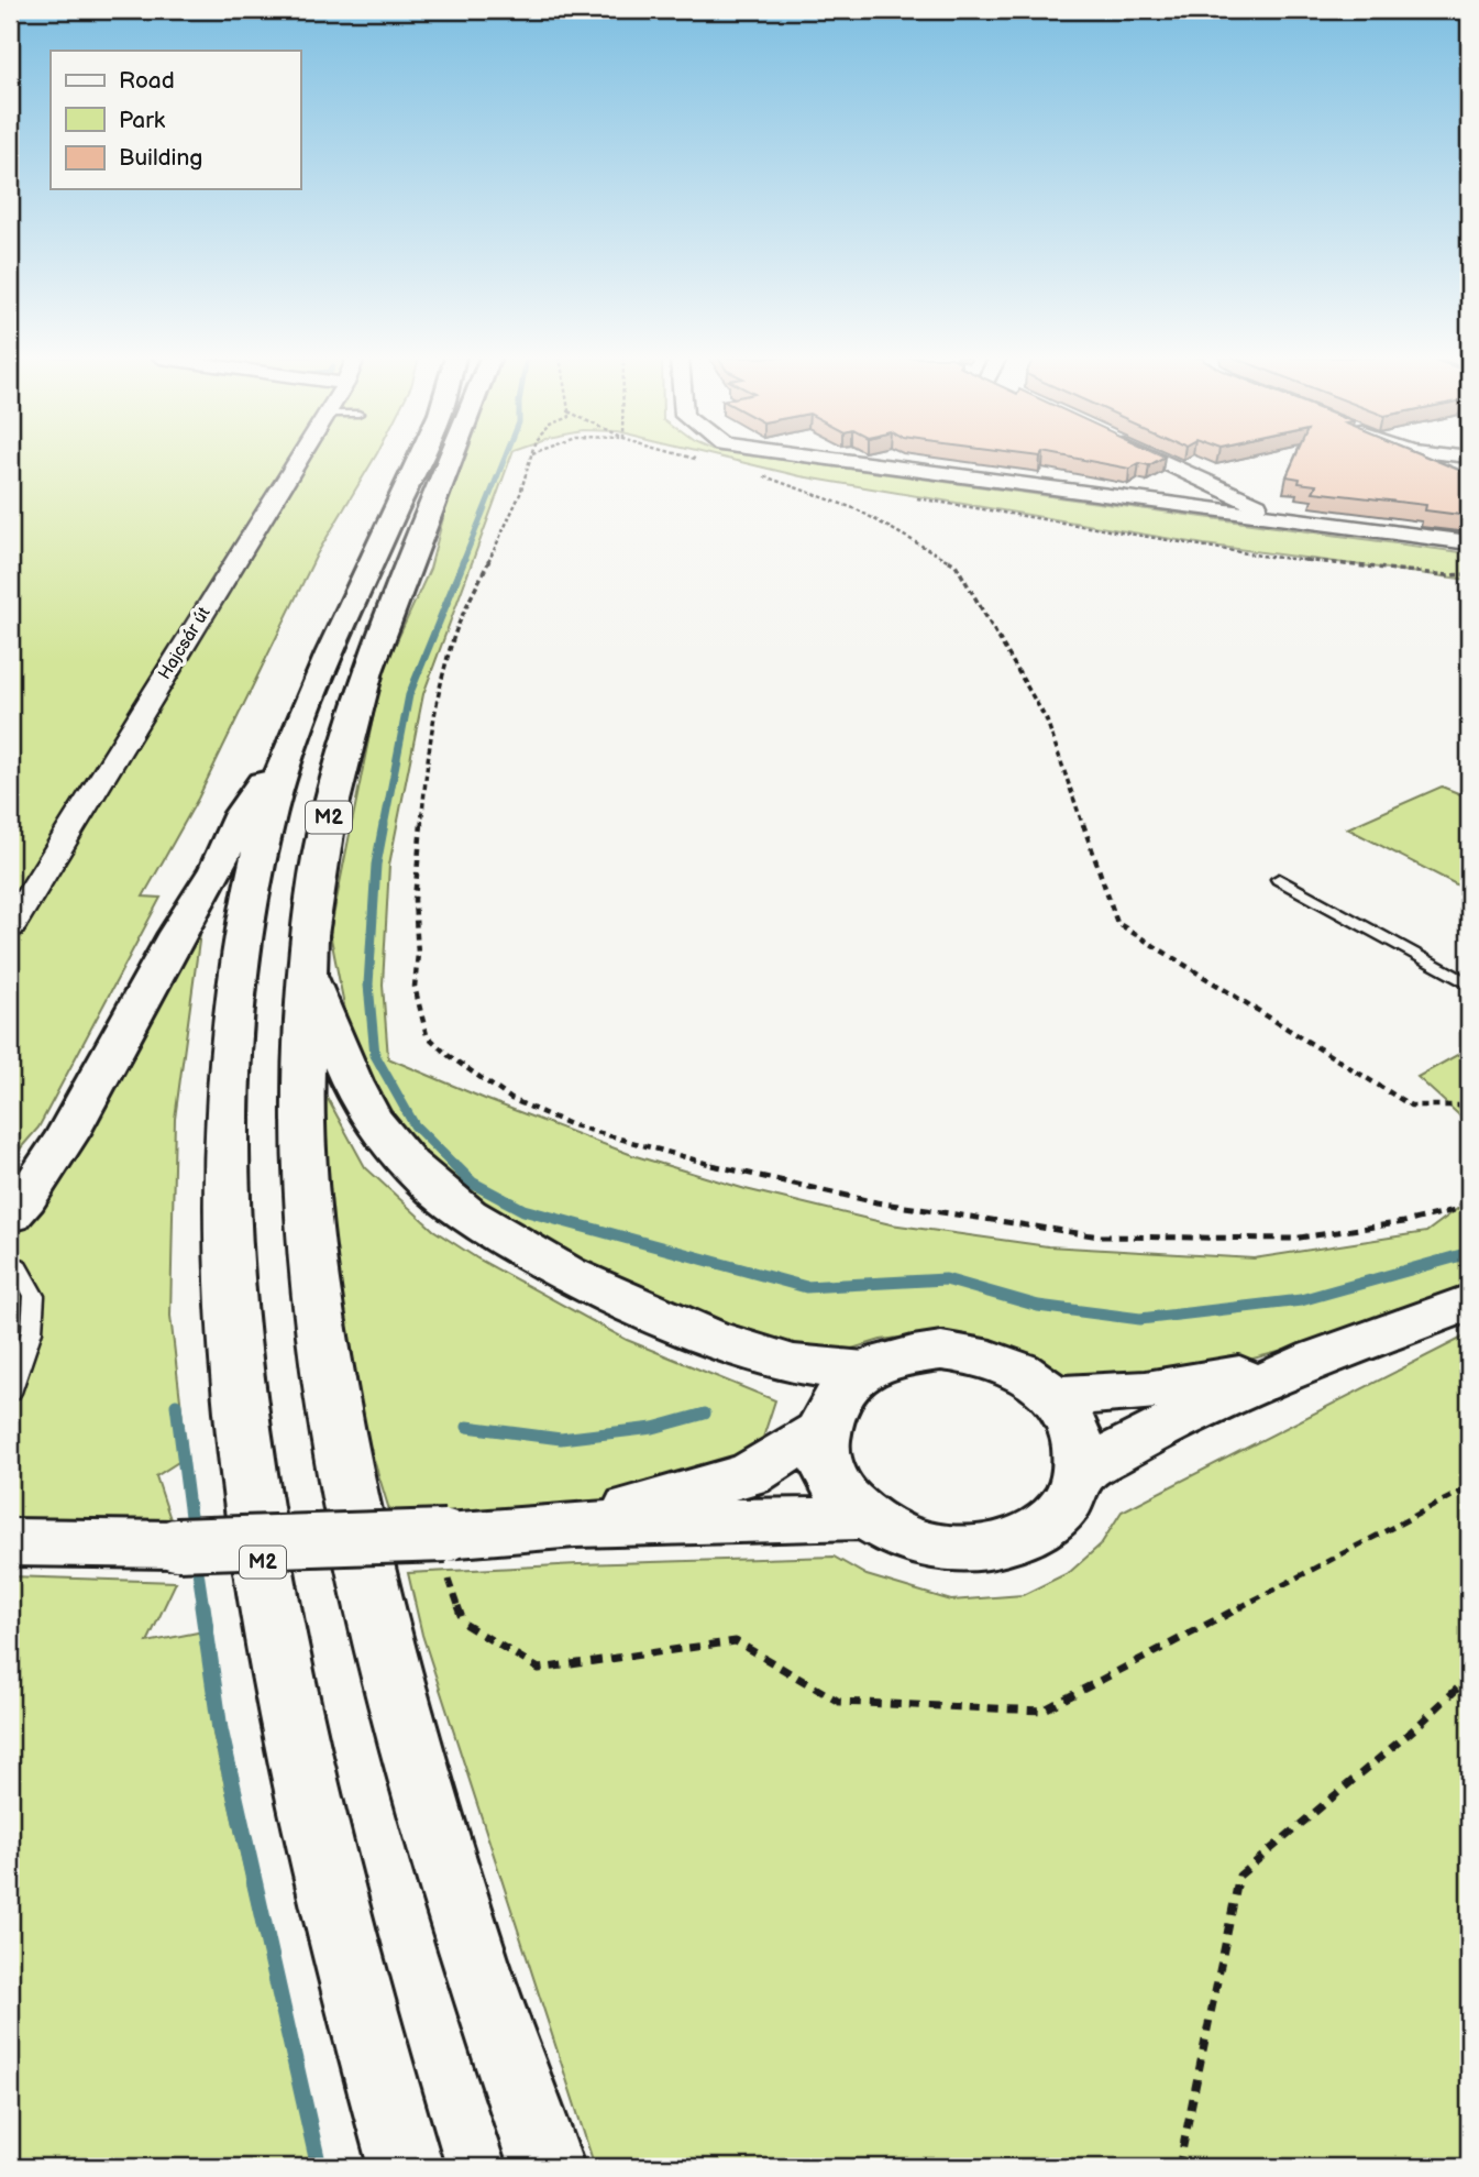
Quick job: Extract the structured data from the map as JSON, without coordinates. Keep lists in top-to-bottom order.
{
  "streets": {
    "main road": ["M2"],
    "street": ["Hajcsár út"]
  },
  "legend": ["Road", "Park", "Building"]
}
